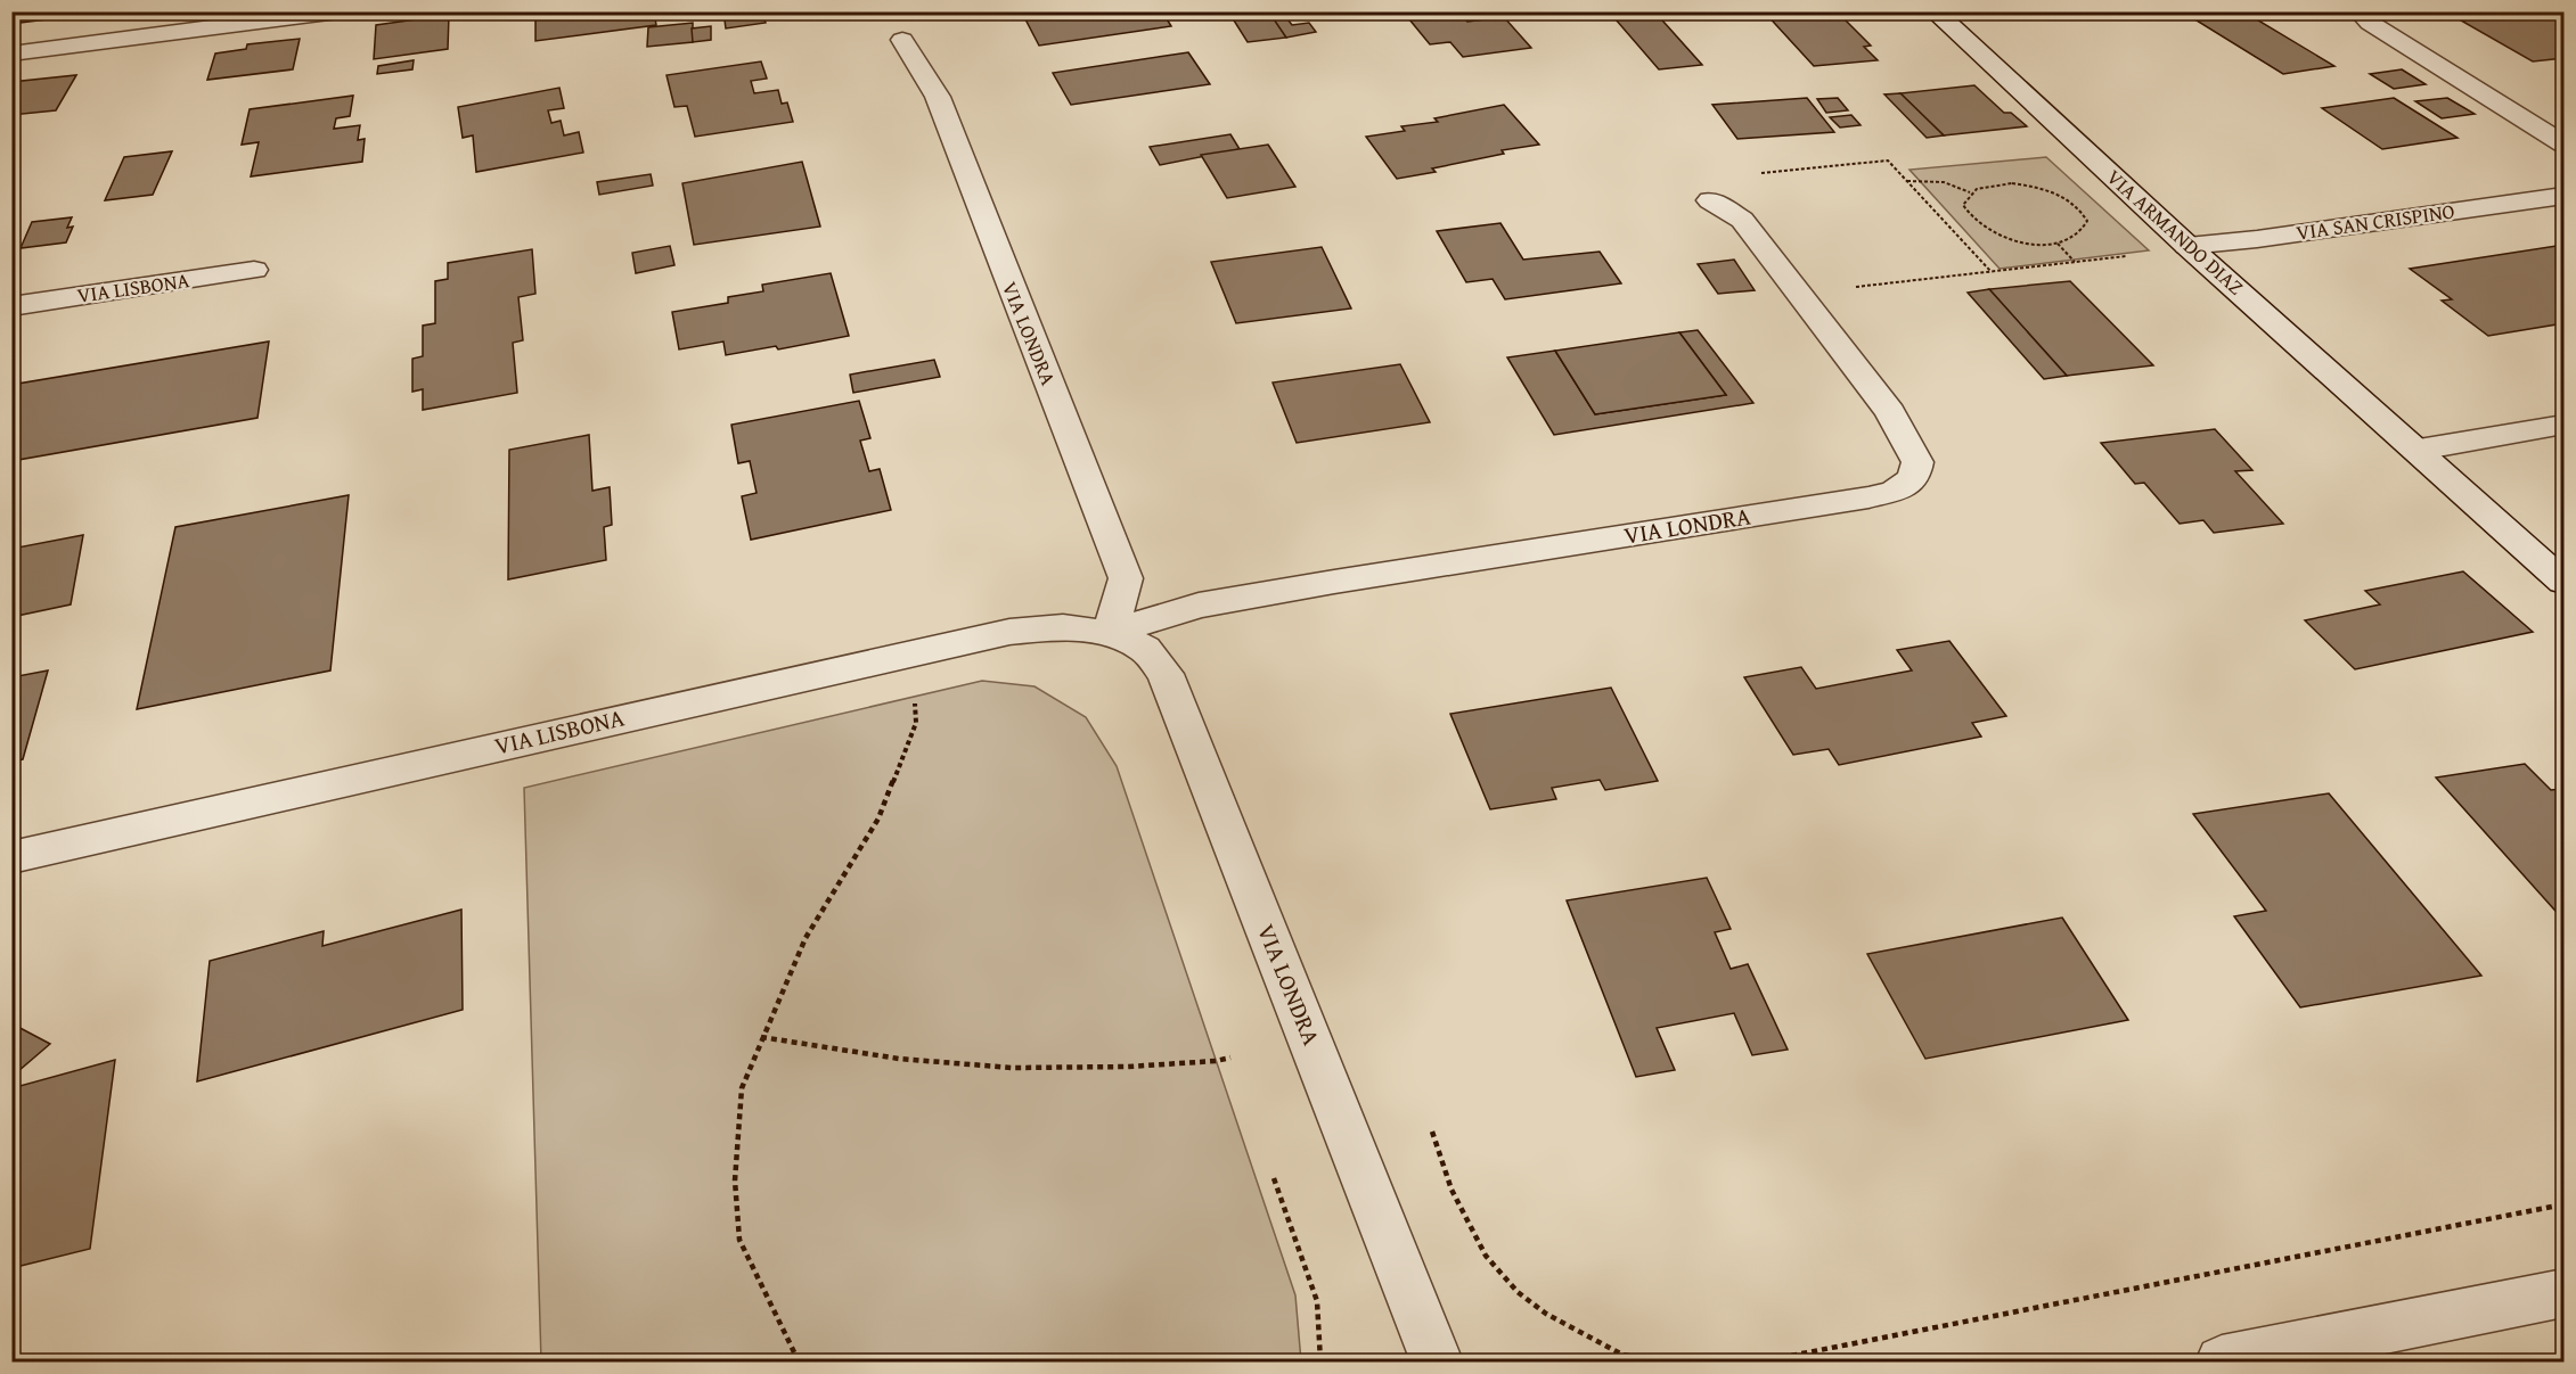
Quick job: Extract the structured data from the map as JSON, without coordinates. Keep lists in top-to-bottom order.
{
  "streets": {
    "street": [
      "VIA SAN CRISPINO",
      "VIA ARMANDO DIAZ",
      "VIA LISBONA",
      "VIA LONDRA"
    ]
  },
  "crossings": [
    ["VIA SAN CRISPINO", "VIA ARMANDO DIAZ"],
    ["VIA LISBONA", "VIA LONDRA"]
  ]
}
